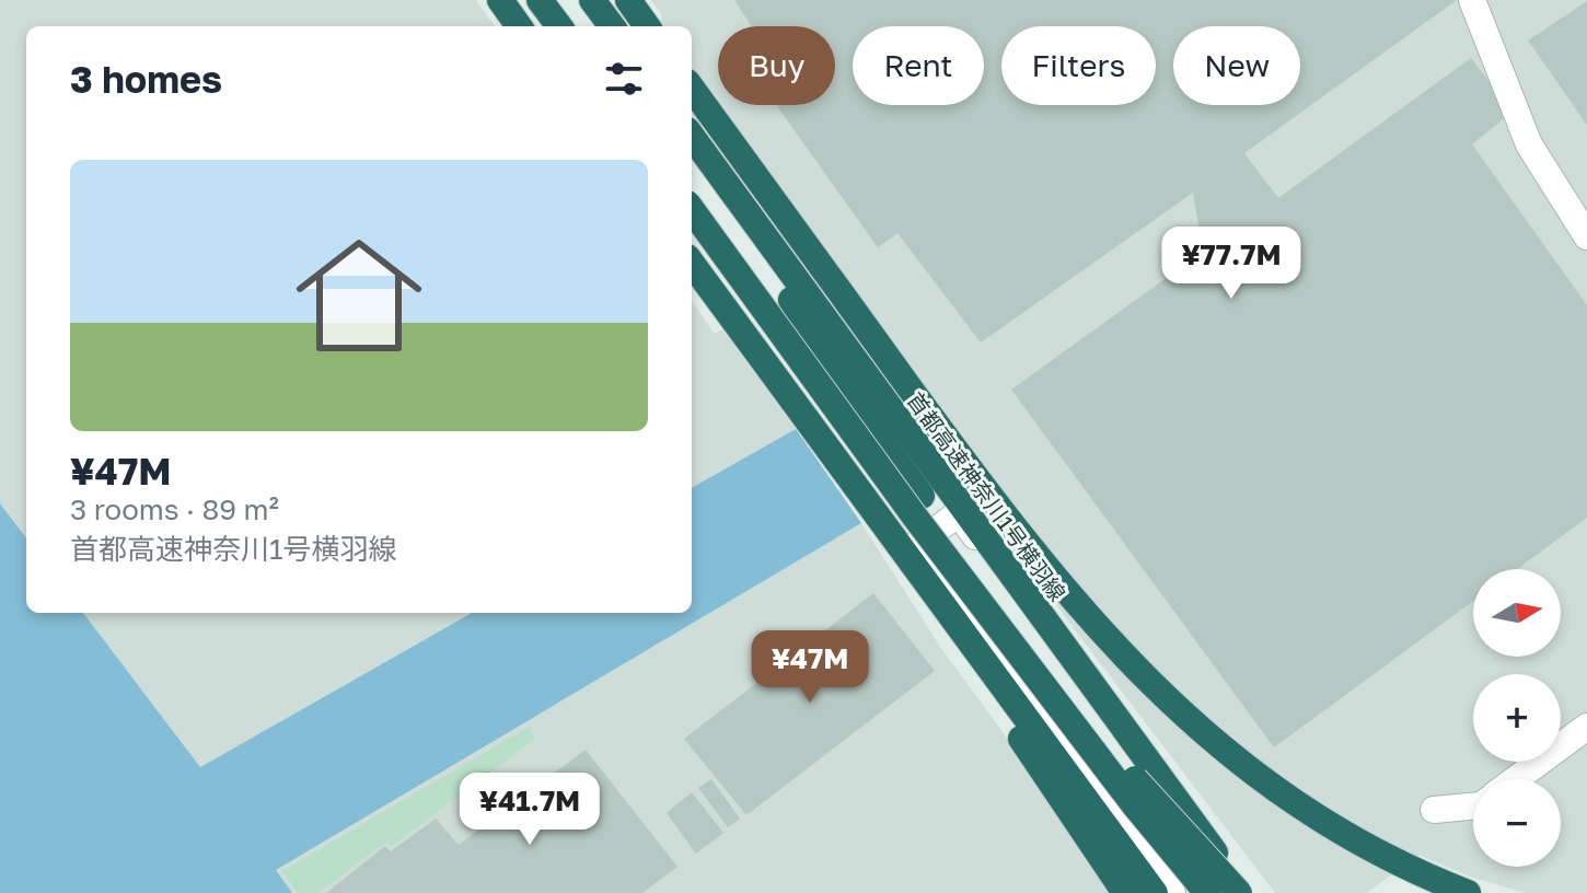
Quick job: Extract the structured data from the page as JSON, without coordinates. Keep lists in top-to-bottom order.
{
  "streets": {
    "highway": ["首都高速神奈川1号横羽線"]
  },
  "north": "right",
  "page": {
    "chip": [
      "Buy",
      "Rent",
      "Filters",
      "New"
    ],
    "heading": "3 homes",
    "list": [
      {
        "name": "¥47M",
        "note": "3 rooms · 89 m² · 首都高速神奈川1号横羽線"
      }
    ],
    "price": ["¥77.7M", "¥47M", "¥41.7M"],
    "map_buttons": ["+", "−"]
  }
}
